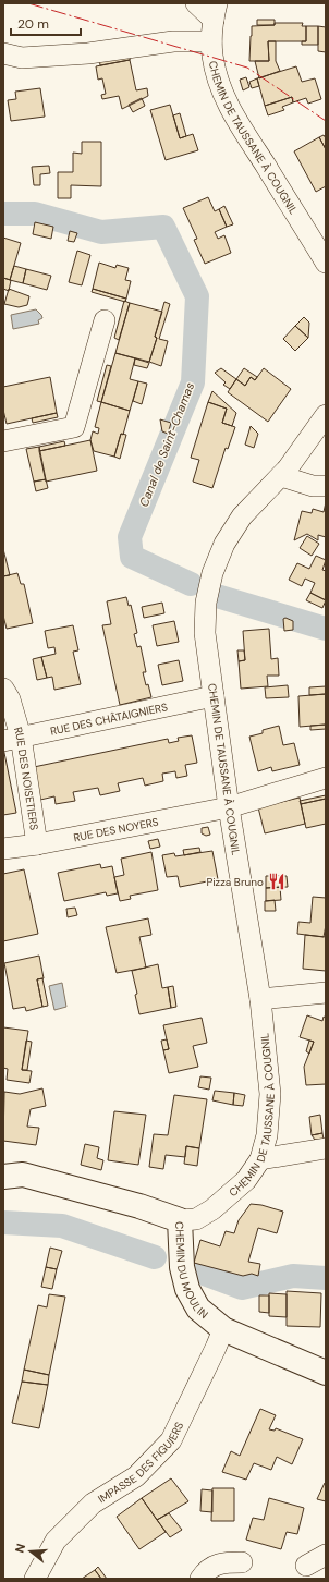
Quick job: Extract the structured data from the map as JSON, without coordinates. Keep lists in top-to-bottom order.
{
  "streets": {
    "street": [
      "CHEMIN DE TAUSSANE À COUGNIL",
      "RUE DES CHÂTAIGNIERS",
      "RUE DES NOISETIERS",
      "RUE DES NOYERS",
      "CHEMIN DU MOULIN",
      "IMPASSE DES FIGUIERS"
    ]
  },
  "crossings": [
    ["CHEMIN DE TAUSSANE À COUGNIL", "RUE DES CHÂTAIGNIERS"],
    ["CHEMIN DE TAUSSANE À COUGNIL", "RUE DES NOYERS"],
    ["CHEMIN DE TAUSSANE À COUGNIL", "CHEMIN DU MOULIN"],
    ["RUE DES CHÂTAIGNIERS", "RUE DES NOISETIERS"],
    ["RUE DES NOISETIERS", "RUE DES NOYERS"],
    ["CHEMIN DU MOULIN", "IMPASSE DES FIGUIERS"]
  ],
  "water": ["Canal de Saint-Chamas"],
  "places": {
    "restaurant": ["Pizza Bruno"]
  },
  "scale_bar": "20 m",
  "north": "left"
}
